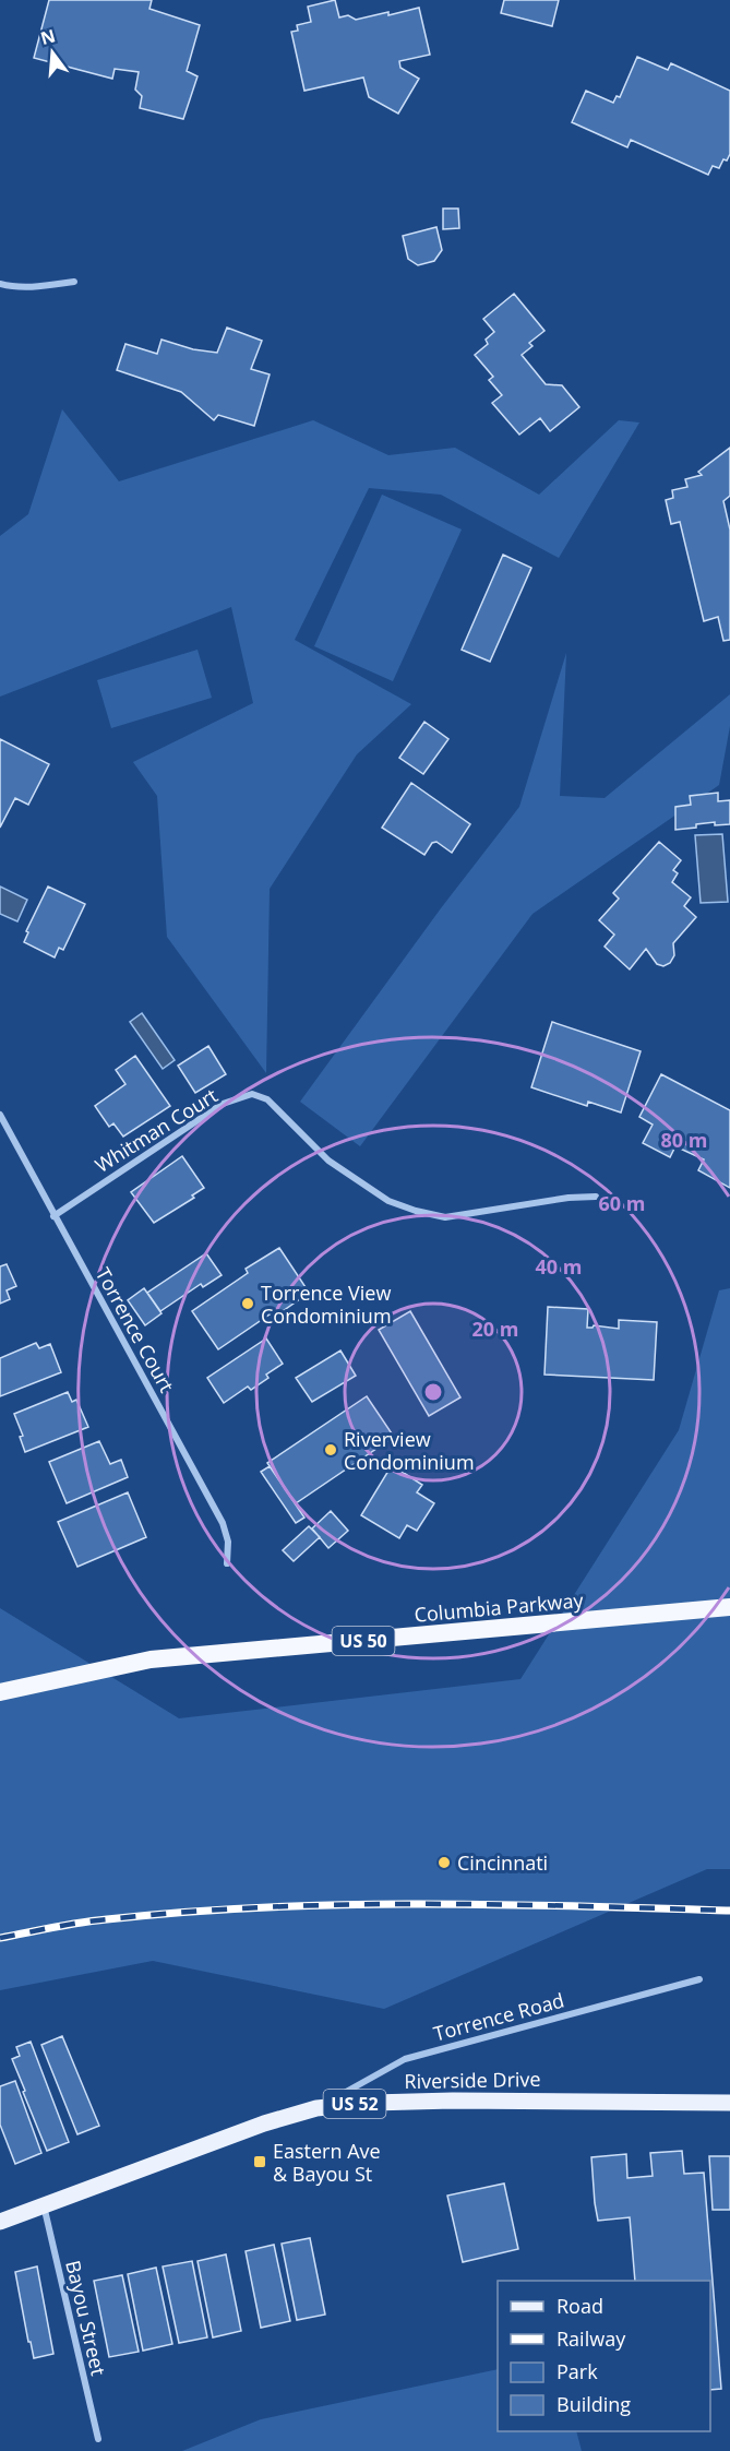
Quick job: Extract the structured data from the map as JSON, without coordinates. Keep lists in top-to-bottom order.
{
  "streets": {
    "highway": ["Columbia Parkway", "US 50"],
    "main road": ["Riverside Drive", "US 52"],
    "street": [
      "Whitman Court",
      "Torrence Court",
      "Torrence Road",
      "Bayou Street"
    ]
  },
  "crossings": [
    ["Whitman Court", "Torrence Court"],
    ["Torrence Road", "Riverside Drive"],
    ["Riverside Drive", "Bayou Street"]
  ],
  "places": {
    "other": ["Torrence View Condominium", "Riverview Condominium", "Cincinnati"],
    "transit": ["Eastern Ave & Bayou St"]
  },
  "legend": [
    "Road",
    "Railway",
    "Park",
    "Building"
  ],
  "north": "top",
  "rings": [
    "80 m",
    "60 m",
    "40 m",
    "20 m"
  ]
}
